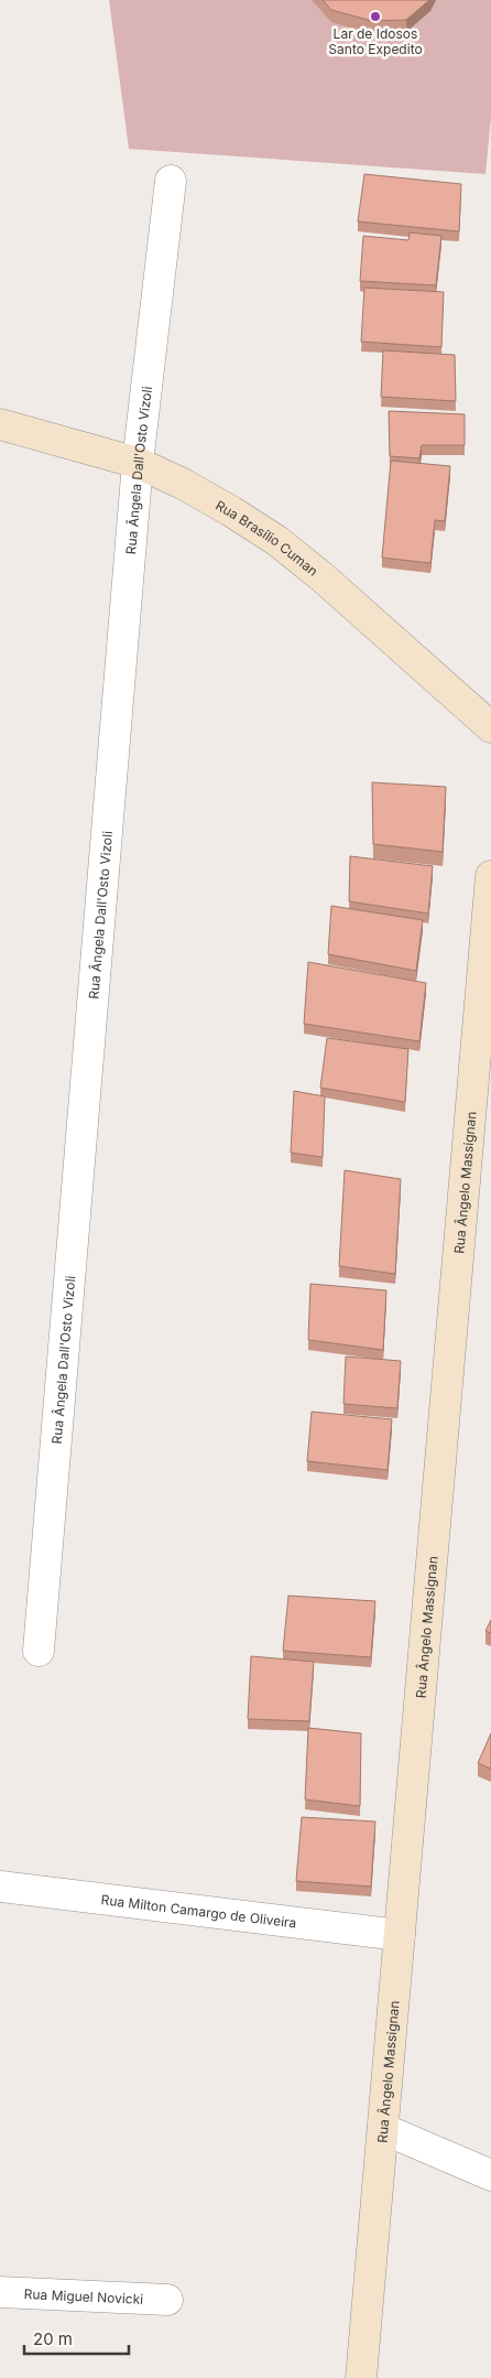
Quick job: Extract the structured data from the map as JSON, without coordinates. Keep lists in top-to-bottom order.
{
  "streets": {
    "street": [
      "Rua Ângela Dall'Osto Vizoli",
      "Rua Brasílio Cuman",
      "Rua Ângelo Massignan",
      "Rua Milton Camargo de Oliveira",
      "Rua Miguel Novicki"
    ]
  },
  "crossings": [
    ["Rua Ângela Dall'Osto Vizoli", "Rua Brasílio Cuman"],
    ["Rua Ângelo Massignan", "Rua Milton Camargo de Oliveira"]
  ],
  "places": ["Lar de Idosos Santo Expedito"],
  "scale_bar": "20 m"
}
